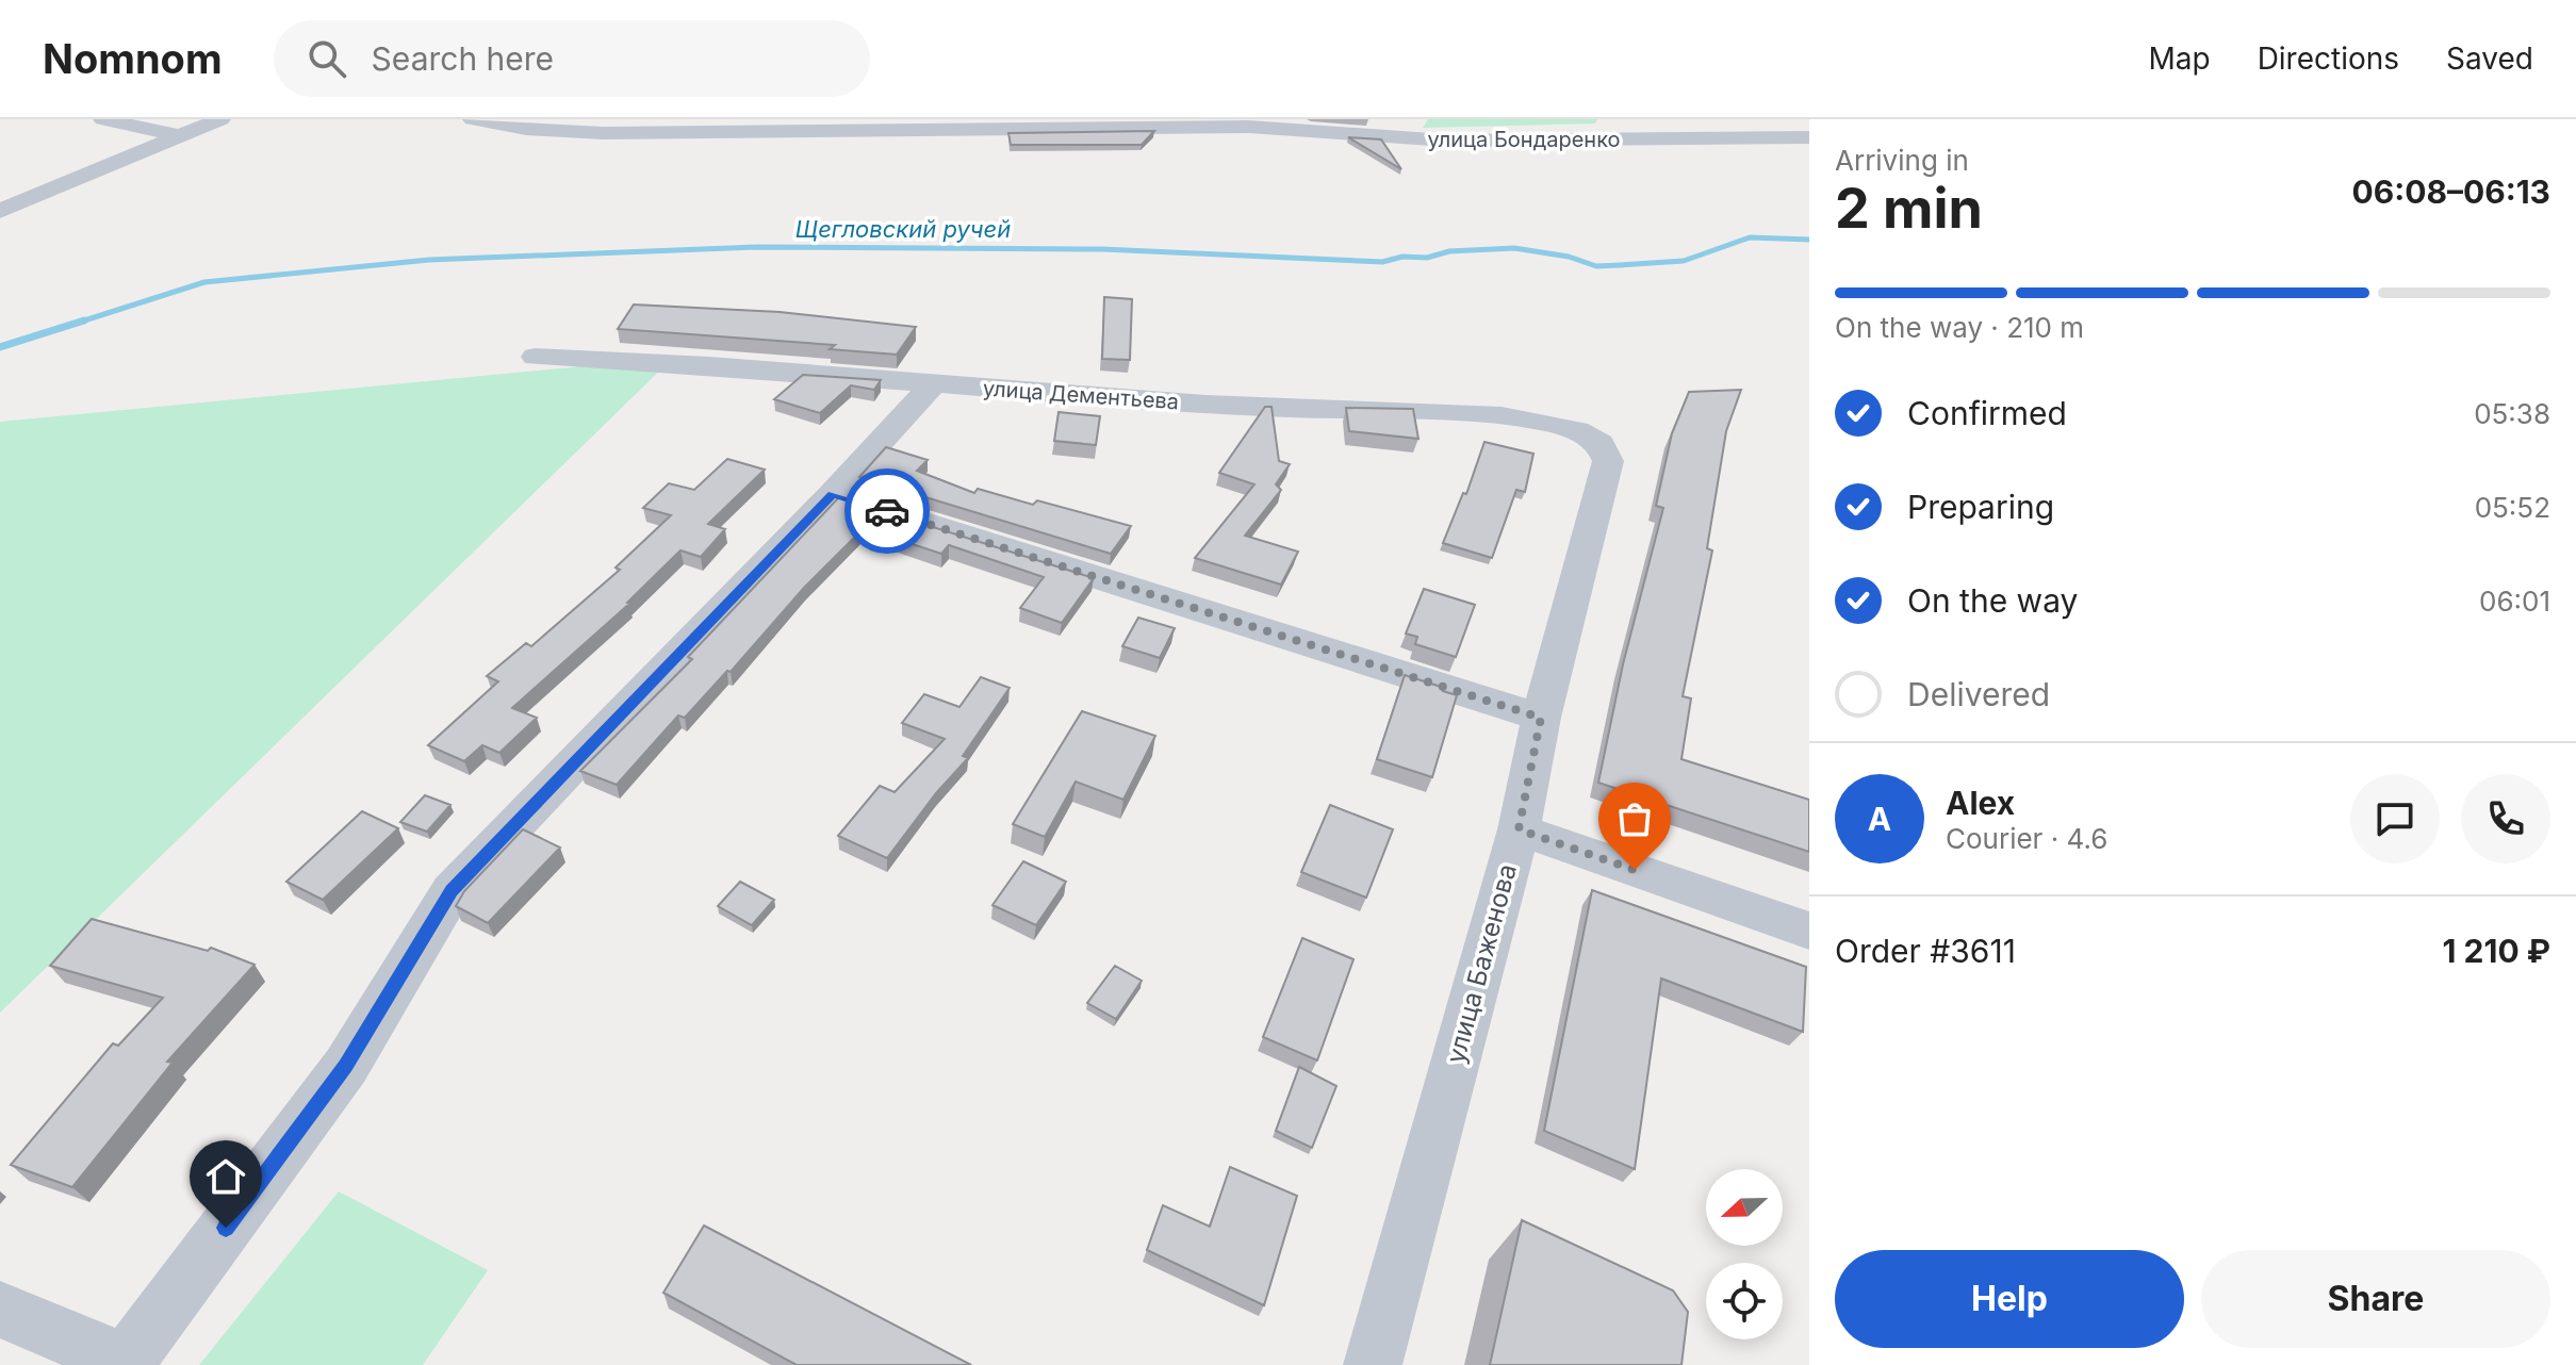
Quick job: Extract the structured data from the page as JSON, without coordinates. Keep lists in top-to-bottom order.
{
  "streets": {
    "street": ["улица Бондаренко", "улица Дементьева", "улица Баженова"]
  },
  "crossings": [
    ["улица Дементьева", "улица Баженова"]
  ],
  "water": ["Щегловский ручей"],
  "north": "left",
  "page": {
    "header": "Nomnom",
    "search": "Search here",
    "nav": ["Map", "Directions", "Saved"],
    "heading": ["2 min", "Arriving in", "06:08–06:13"],
    "panel": [
      "Alex",
      "Courier · 4.6",
      "Order #3611",
      "1 210 ₽"
    ],
    "bar": "On the way · 210 m",
    "list": [
      ["Confirmed", "05:38"],
      ["Preparing", "05:52"],
      ["On the way", "06:01"],
      "Delivered"
    ],
    "round": "A",
    "buttons": ["Help", "Share"]
  }
}
